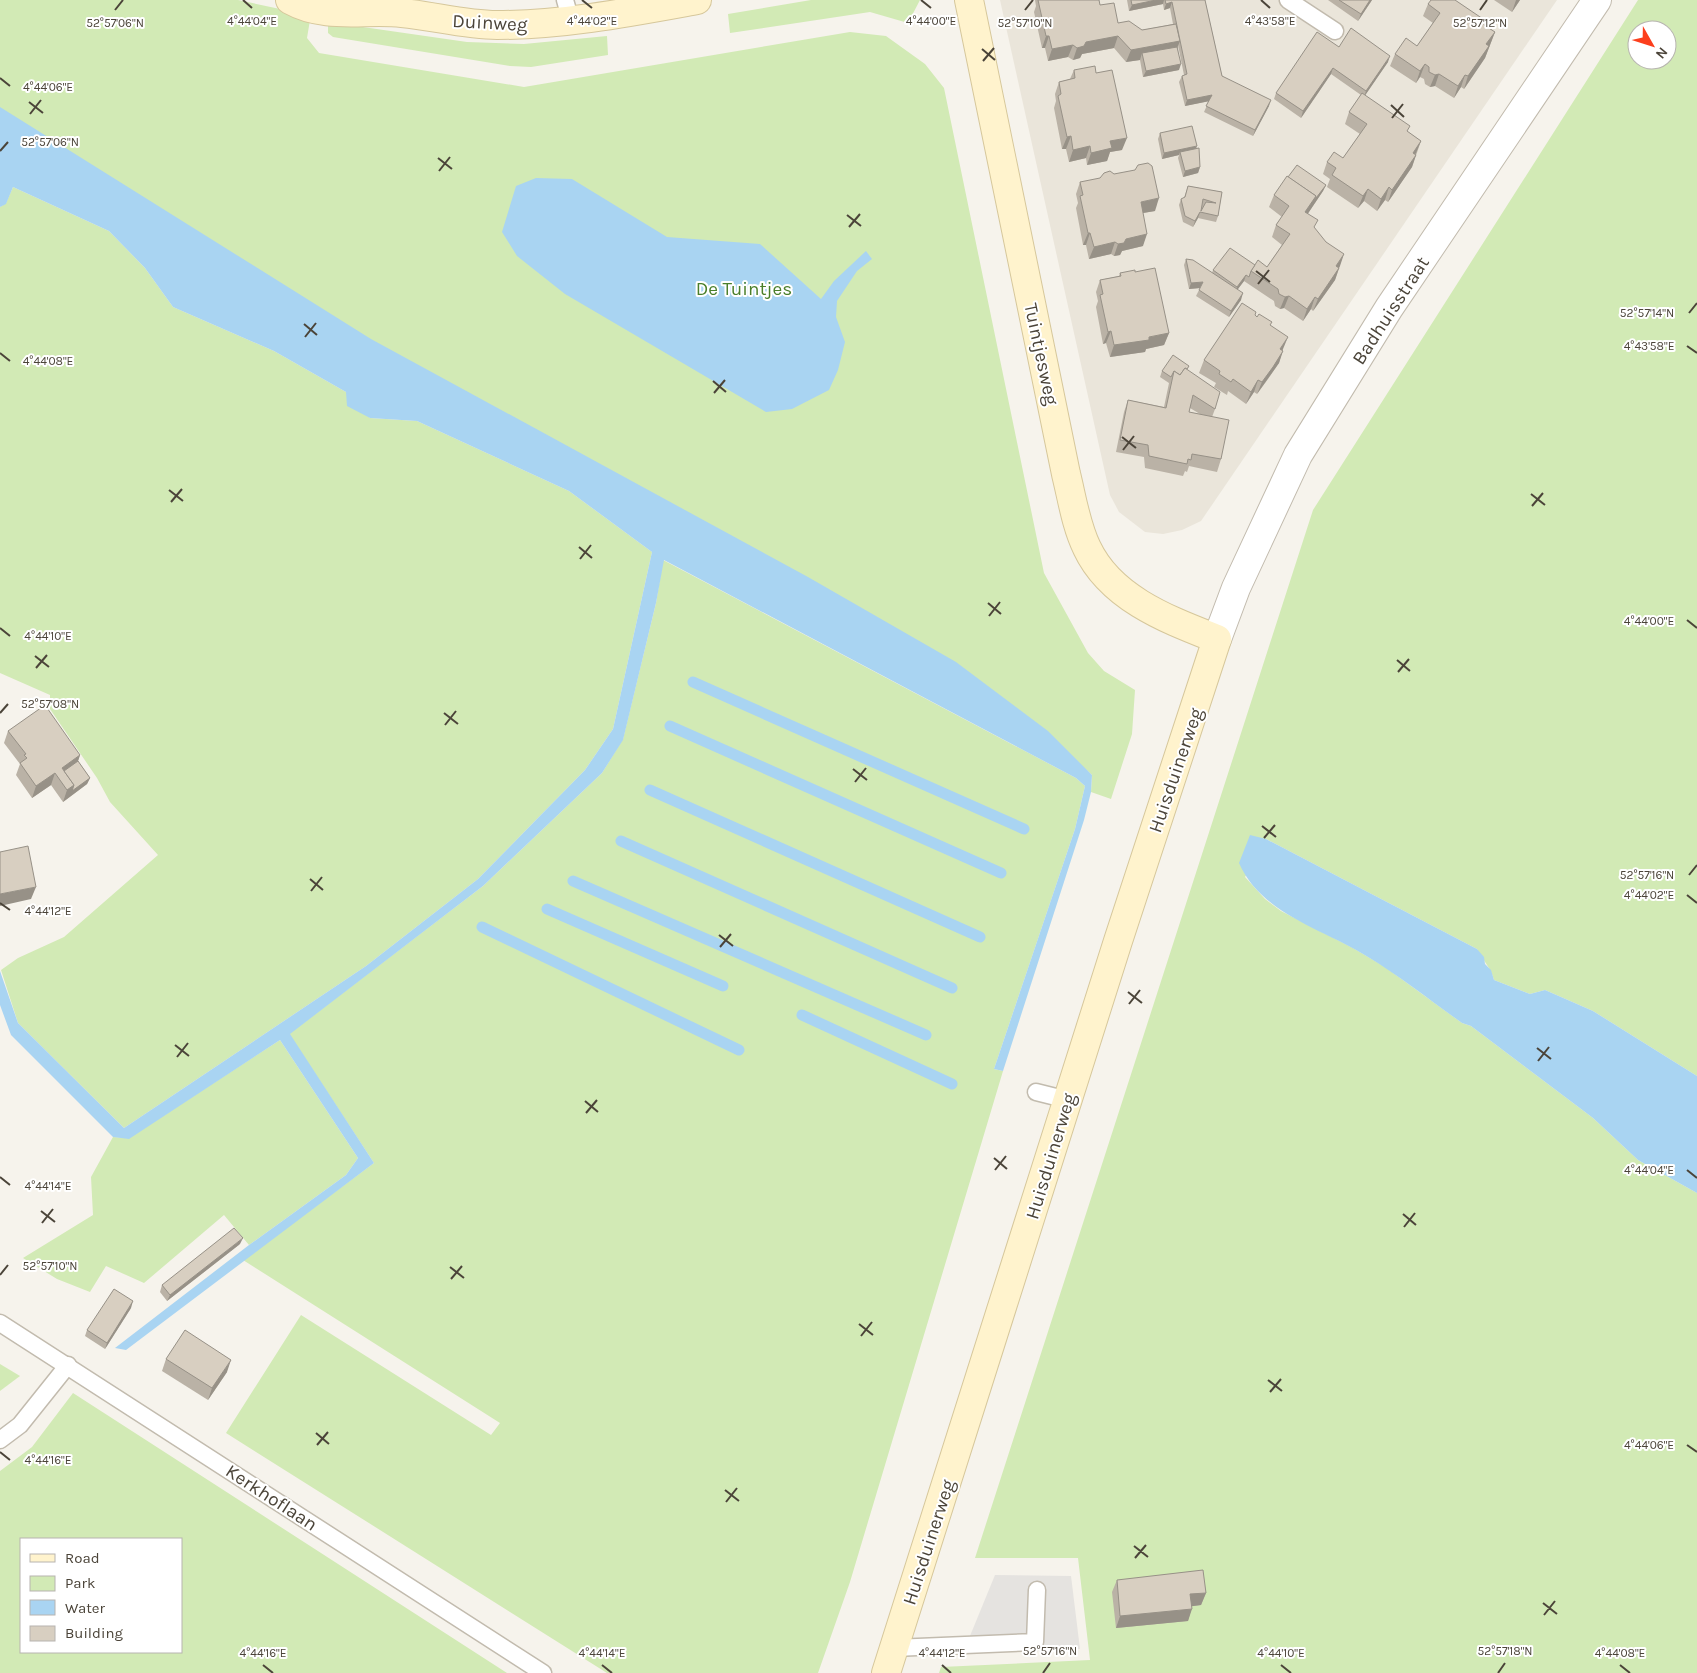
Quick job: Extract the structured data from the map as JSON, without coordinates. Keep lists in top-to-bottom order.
{
  "streets": {
    "street": [
      "Duinweg",
      "Badhuisstraat",
      "Tuintjesweg",
      "Huisduinerweg"
    ],
    "lane": ["Kerkhoflaan"]
  },
  "crossings": [
    ["Badhuisstraat", "Tuintjesweg"],
    ["Badhuisstraat", "Huisduinerweg"],
    ["Tuintjesweg", "Huisduinerweg"]
  ],
  "parks": ["De Tuintjes"],
  "legend": [
    "Road",
    "Park",
    "Water",
    "Building"
  ],
  "north": "bottom right",
  "coordinates": [
    "4°44'04\"E",
    "4°44'02\"E",
    "4°44'00\"E",
    "4°43'58\"E",
    "52°57'06\"N",
    "52°57'10\"N",
    "52°57'12\"N",
    "4°44'06\"E",
    "52°57'14\"N",
    "4°44'08\"E",
    "4°44'10\"E",
    "52°57'08\"N",
    "52°57'16\"N",
    "4°44'12\"E",
    "4°44'14\"E",
    "4°44'16\"E",
    "52°57'18\"N"
  ]
}
